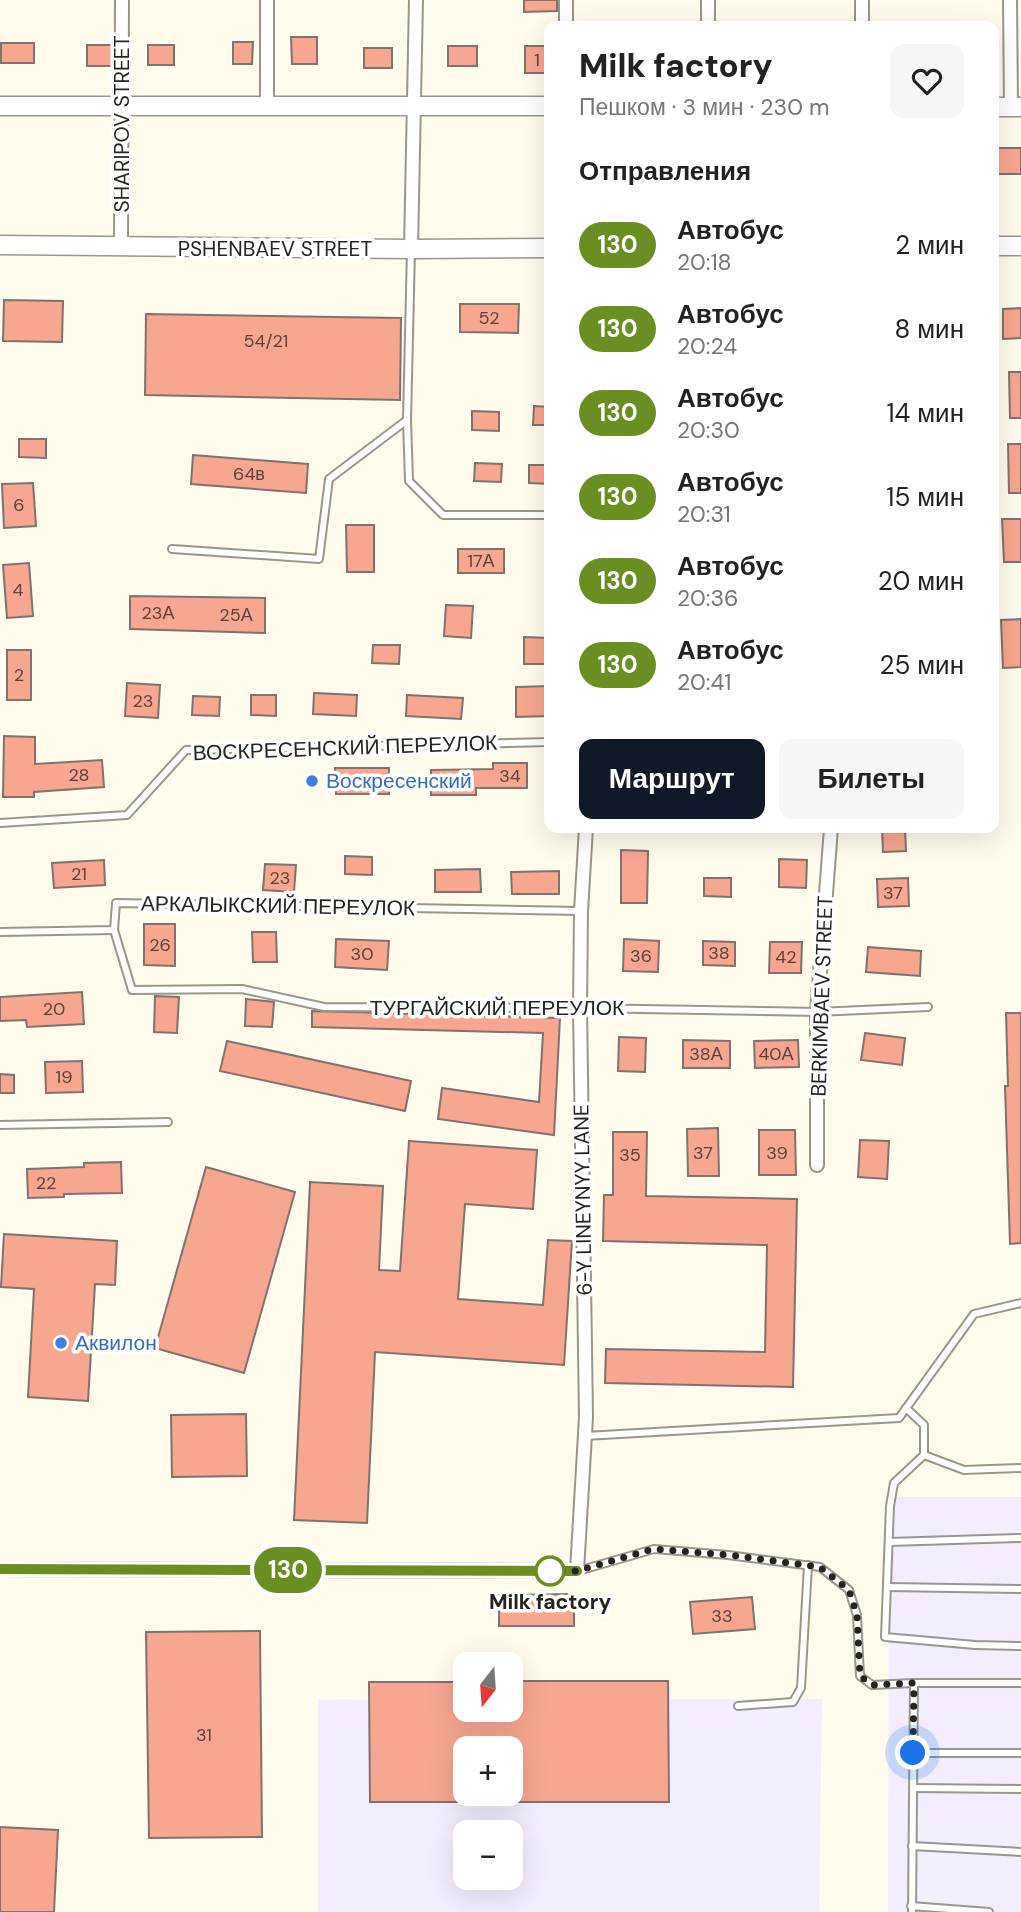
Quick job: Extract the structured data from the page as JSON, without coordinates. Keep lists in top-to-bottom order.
{
  "streets": {
    "street": [
      "SHARIPOV STREET",
      "PSHENBAEV STREET",
      "BERKIMBAEV STREET",
      "6-Y LINEYNYY LANE"
    ],
    "lane": ["ВОСКРЕСЕНСКИЙ ПЕРЕУЛОК", "АРКАЛЫКСКИЙ ПЕРЕУЛОК", "ТУРГАЙСКИЙ ПЕРЕУЛОК"]
  },
  "crossings": [
    ["SHARIPOV STREET", "PSHENBAEV STREET"],
    ["АРКАЛЫКСКИЙ ПЕРЕУЛОК", "ТУРГАЙСКИЙ ПЕРЕУЛОК"],
    ["АРКАЛЫКСКИЙ ПЕРЕУЛОК", "6-Y LINEYNYY LANE"],
    ["BERKIMBAEV STREET", "ТУРГАЙСКИЙ ПЕРЕУЛОК"],
    ["ТУРГАЙСКИЙ ПЕРЕУЛОК", "6-Y LINEYNYY LANE"]
  ],
  "places": ["Воскресенский", "Аквилон", "Milk factory"],
  "lines": ["bus line 130"],
  "house_numbers": [
    "1",
    "52",
    "54/21",
    "64в",
    "6",
    "17А",
    "4",
    "23А",
    "25А",
    "2",
    "23",
    "28",
    "34",
    "21",
    "23",
    "37",
    "26",
    "38",
    "30",
    "36",
    "42",
    "20",
    "38А",
    "40А",
    "19",
    "37",
    "39",
    "35",
    "22",
    "33",
    "31"
  ],
  "north": "bottom",
  "page": {
    "on_map": "130",
    "heading": [
      ["Milk factory", "Пешком · 3 мин · 230 m"],
      "Отправления"
    ],
    "list": [
      {
        "mark": "130",
        "name": "Автобус",
        "note": "20:18",
        "value": "2 мин"
      },
      {
        "mark": "130",
        "name": "Автобус",
        "note": "20:24",
        "value": "8 мин"
      },
      {
        "mark": "130",
        "name": "Автобус",
        "note": "20:30",
        "value": "14 мин"
      },
      {
        "mark": "130",
        "name": "Автобус",
        "note": "20:31",
        "value": "15 мин"
      },
      {
        "mark": "130",
        "name": "Автобус",
        "note": "20:36",
        "value": "20 мин"
      },
      {
        "mark": "130",
        "name": "Автобус",
        "note": "20:41",
        "value": "25 мин"
      }
    ],
    "buttons": ["Маршрут", "Билеты"],
    "map_buttons": ["+", "−"]
  }
}
